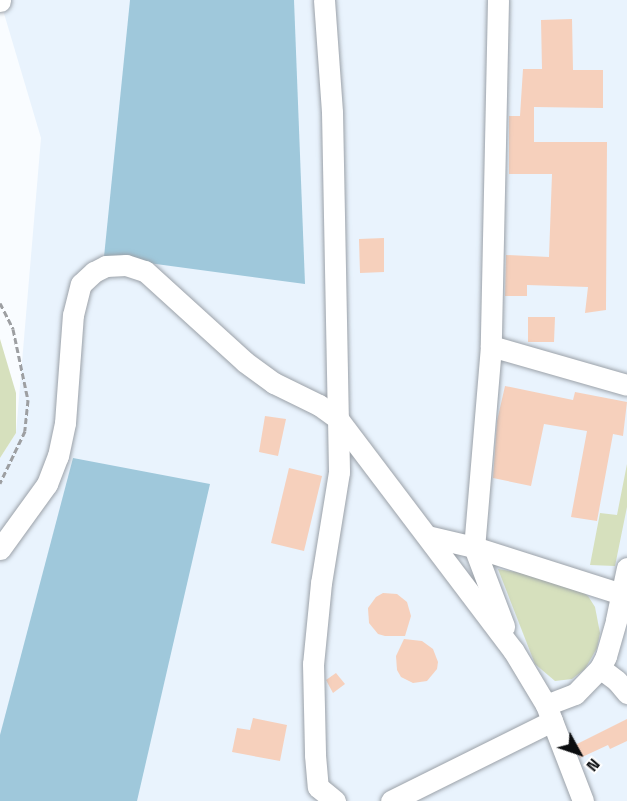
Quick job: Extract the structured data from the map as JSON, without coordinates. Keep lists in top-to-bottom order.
{
  "north": "bottom right"
}
